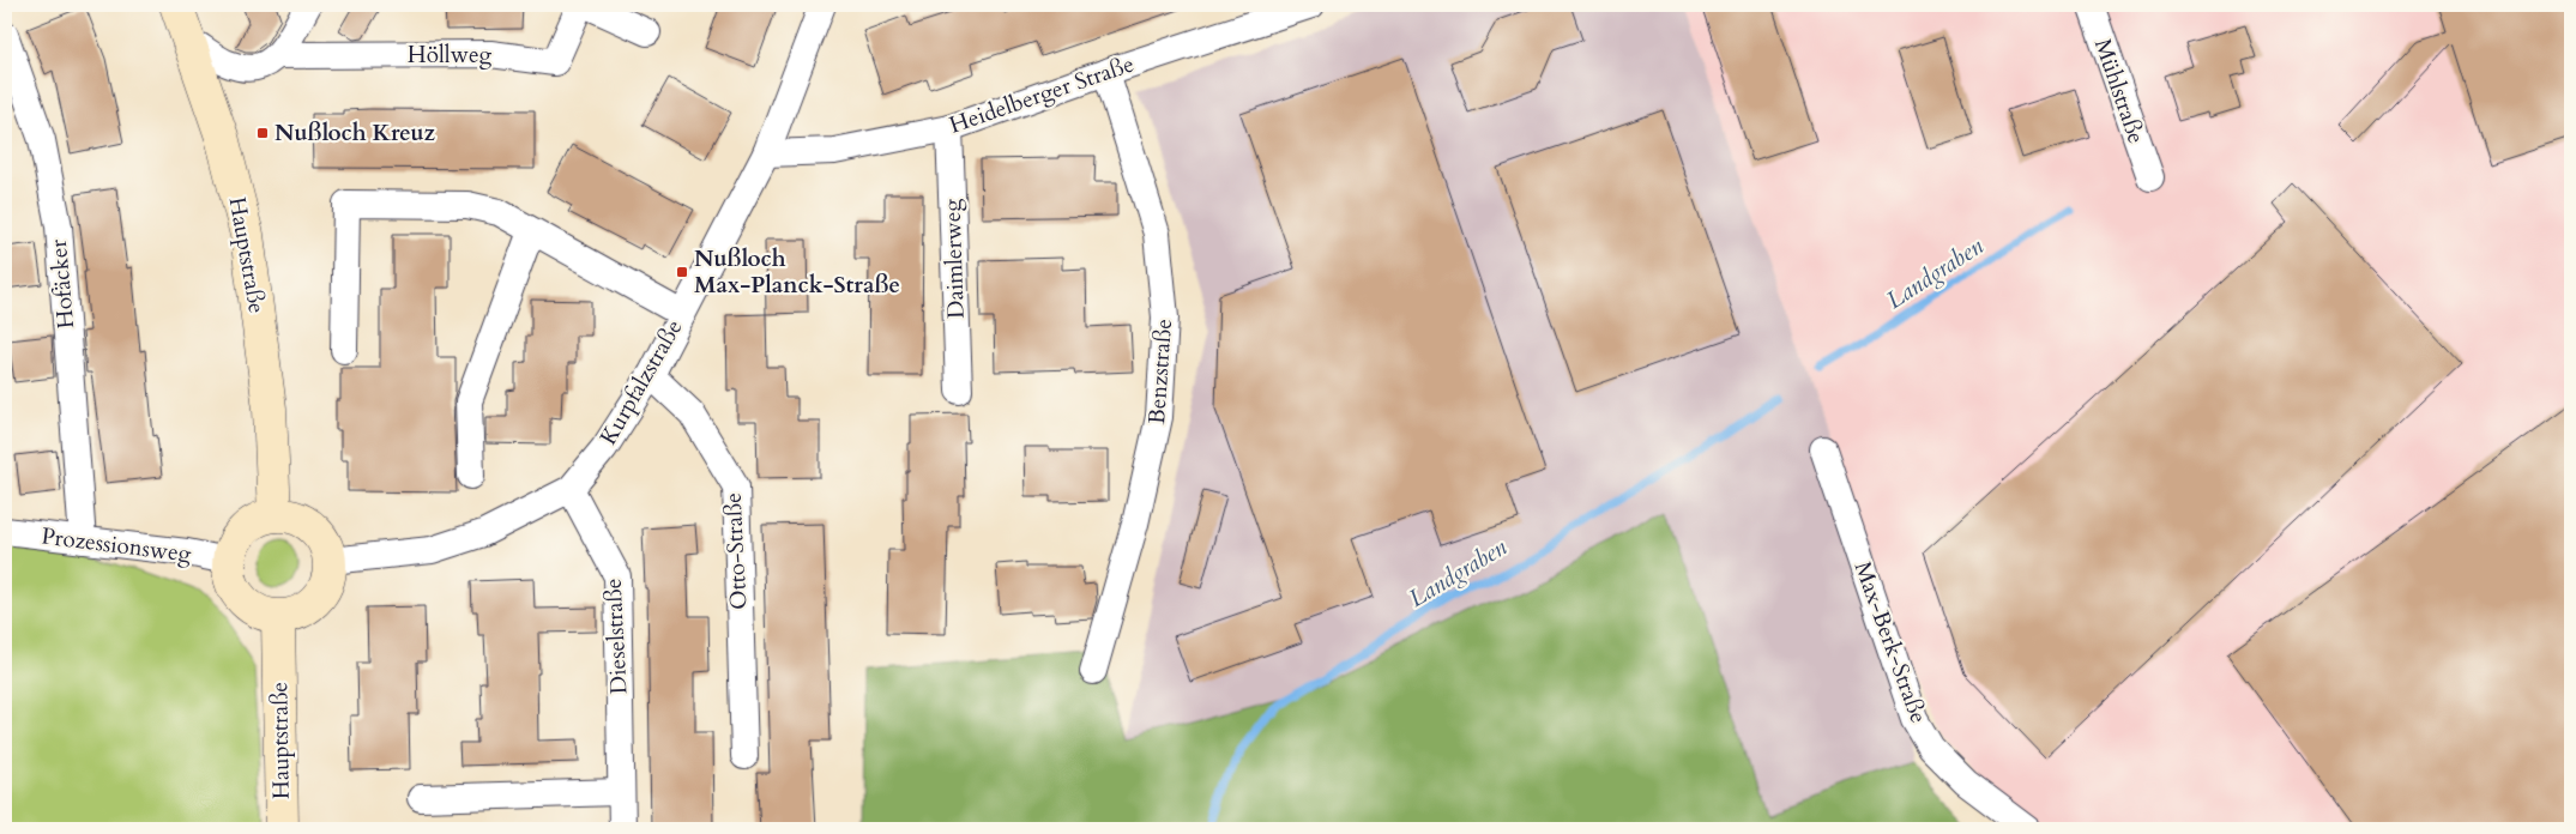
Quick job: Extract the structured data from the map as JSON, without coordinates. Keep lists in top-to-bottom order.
{
  "streets": {
    "main road": ["Hauptstraße"],
    "street": [
      "Höllweg",
      "Mühlstraße",
      "Heidelberger Straße",
      "Daimlerweg",
      "Hofäcker",
      "Benzstraße",
      "Kurpfalzstraße",
      "Prozessionsweg",
      "Otto-Straße",
      "Dieselstraße",
      "Max-Berk-Straße"
    ]
  },
  "crossings": [
    ["Heidelberger Straße", "Daimlerweg"],
    ["Heidelberger Straße", "Benzstraße"],
    ["Heidelberger Straße", "Kurpfalzstraße"],
    ["Hauptstraße", "Kurpfalzstraße"],
    ["Hauptstraße", "Prozessionsweg"],
    ["Hofäcker", "Prozessionsweg"],
    ["Kurpfalzstraße", "Prozessionsweg"],
    ["Kurpfalzstraße", "Otto-Straße"],
    ["Kurpfalzstraße", "Dieselstraße"]
  ],
  "water": ["Landgraben"],
  "places": {
    "transit": ["Nußloch Kreuz", "Nußloch Max-Planck-Straße"]
  }
}
